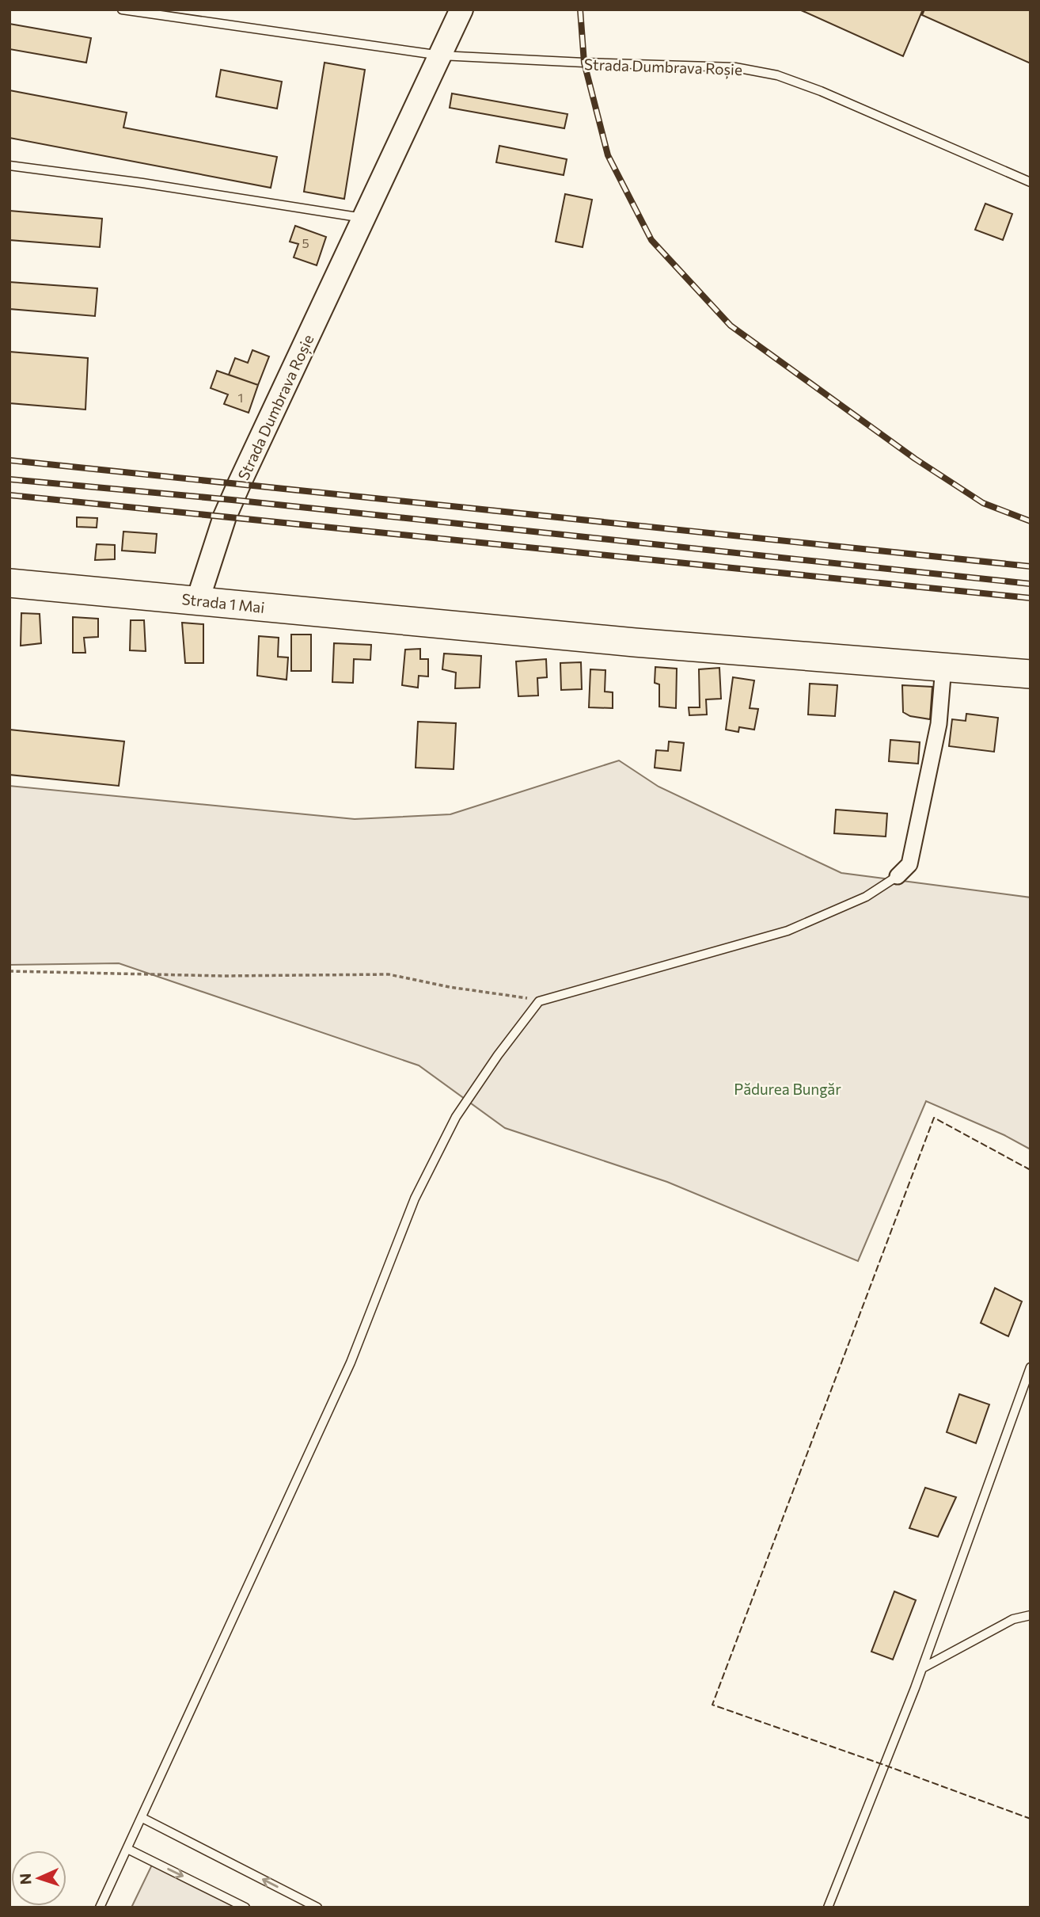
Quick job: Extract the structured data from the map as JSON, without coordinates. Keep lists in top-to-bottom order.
{
  "streets": {
    "highway": ["Strada 1 Mai"],
    "main road": ["Strada Dumbrava Roșie"]
  },
  "crossings": [
    ["Strada Dumbrava Roșie", "Strada 1 Mai"]
  ],
  "parks": ["Pădurea Bungăr"],
  "house_numbers": ["5", "1"],
  "north": "left"
}
